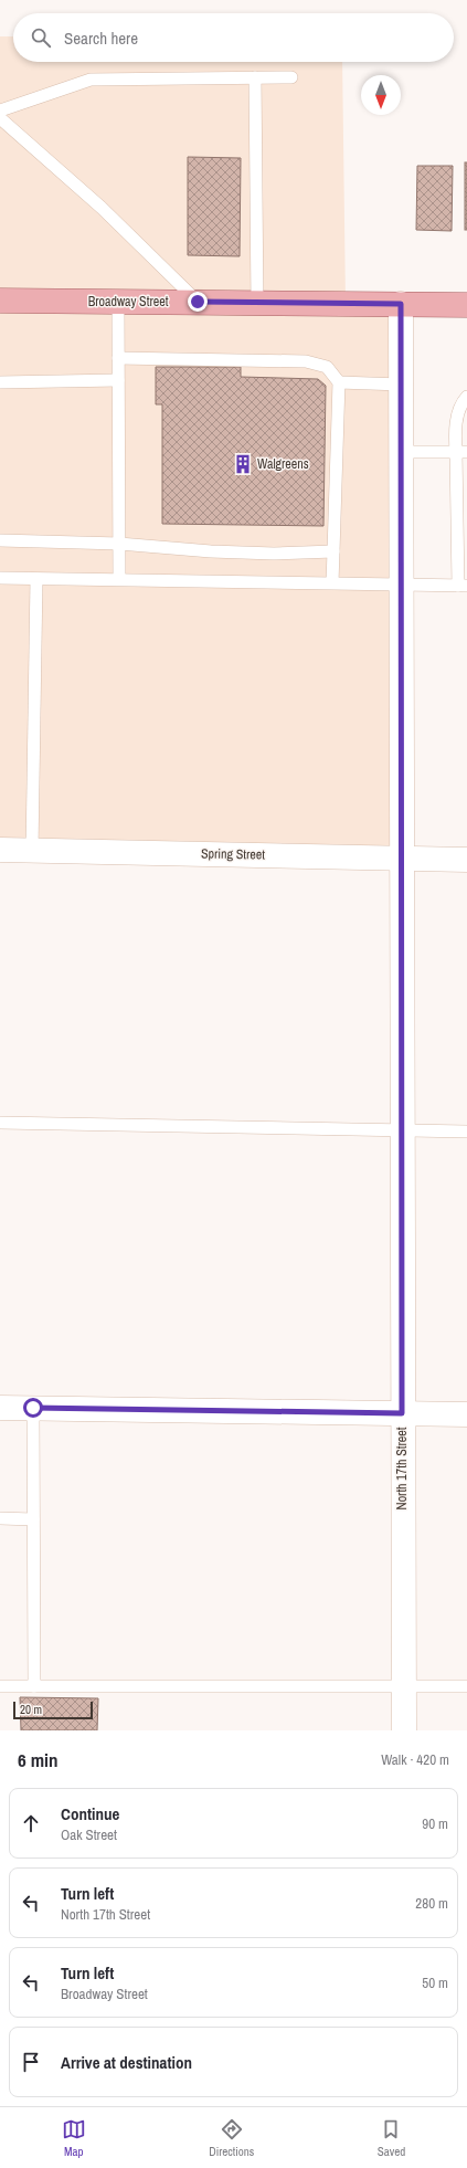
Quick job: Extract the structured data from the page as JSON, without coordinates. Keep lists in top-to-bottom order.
{
  "streets": {
    "main road": ["Broadway Street"],
    "street": ["Spring Street", "North 17th Street"]
  },
  "crossings": [
    ["Broadway Street", "North 17th Street"],
    ["Spring Street", "North 17th Street"]
  ],
  "places": {
    "building": ["Walgreens"]
  },
  "scale_bar": "20 m",
  "north": "bottom",
  "page": {
    "search": "Search here",
    "scale": "20 m",
    "heading": ["6 min", "Walk · 420 m"],
    "list": [
      ["Continue", "Oak Street", "90 m"],
      ["Turn left", "North 17th Street", "280 m"],
      ["Turn left", "Broadway Street", "50 m"],
      "Arrive at destination"
    ],
    "nav": ["Map", "Directions", "Saved"]
  }
}
